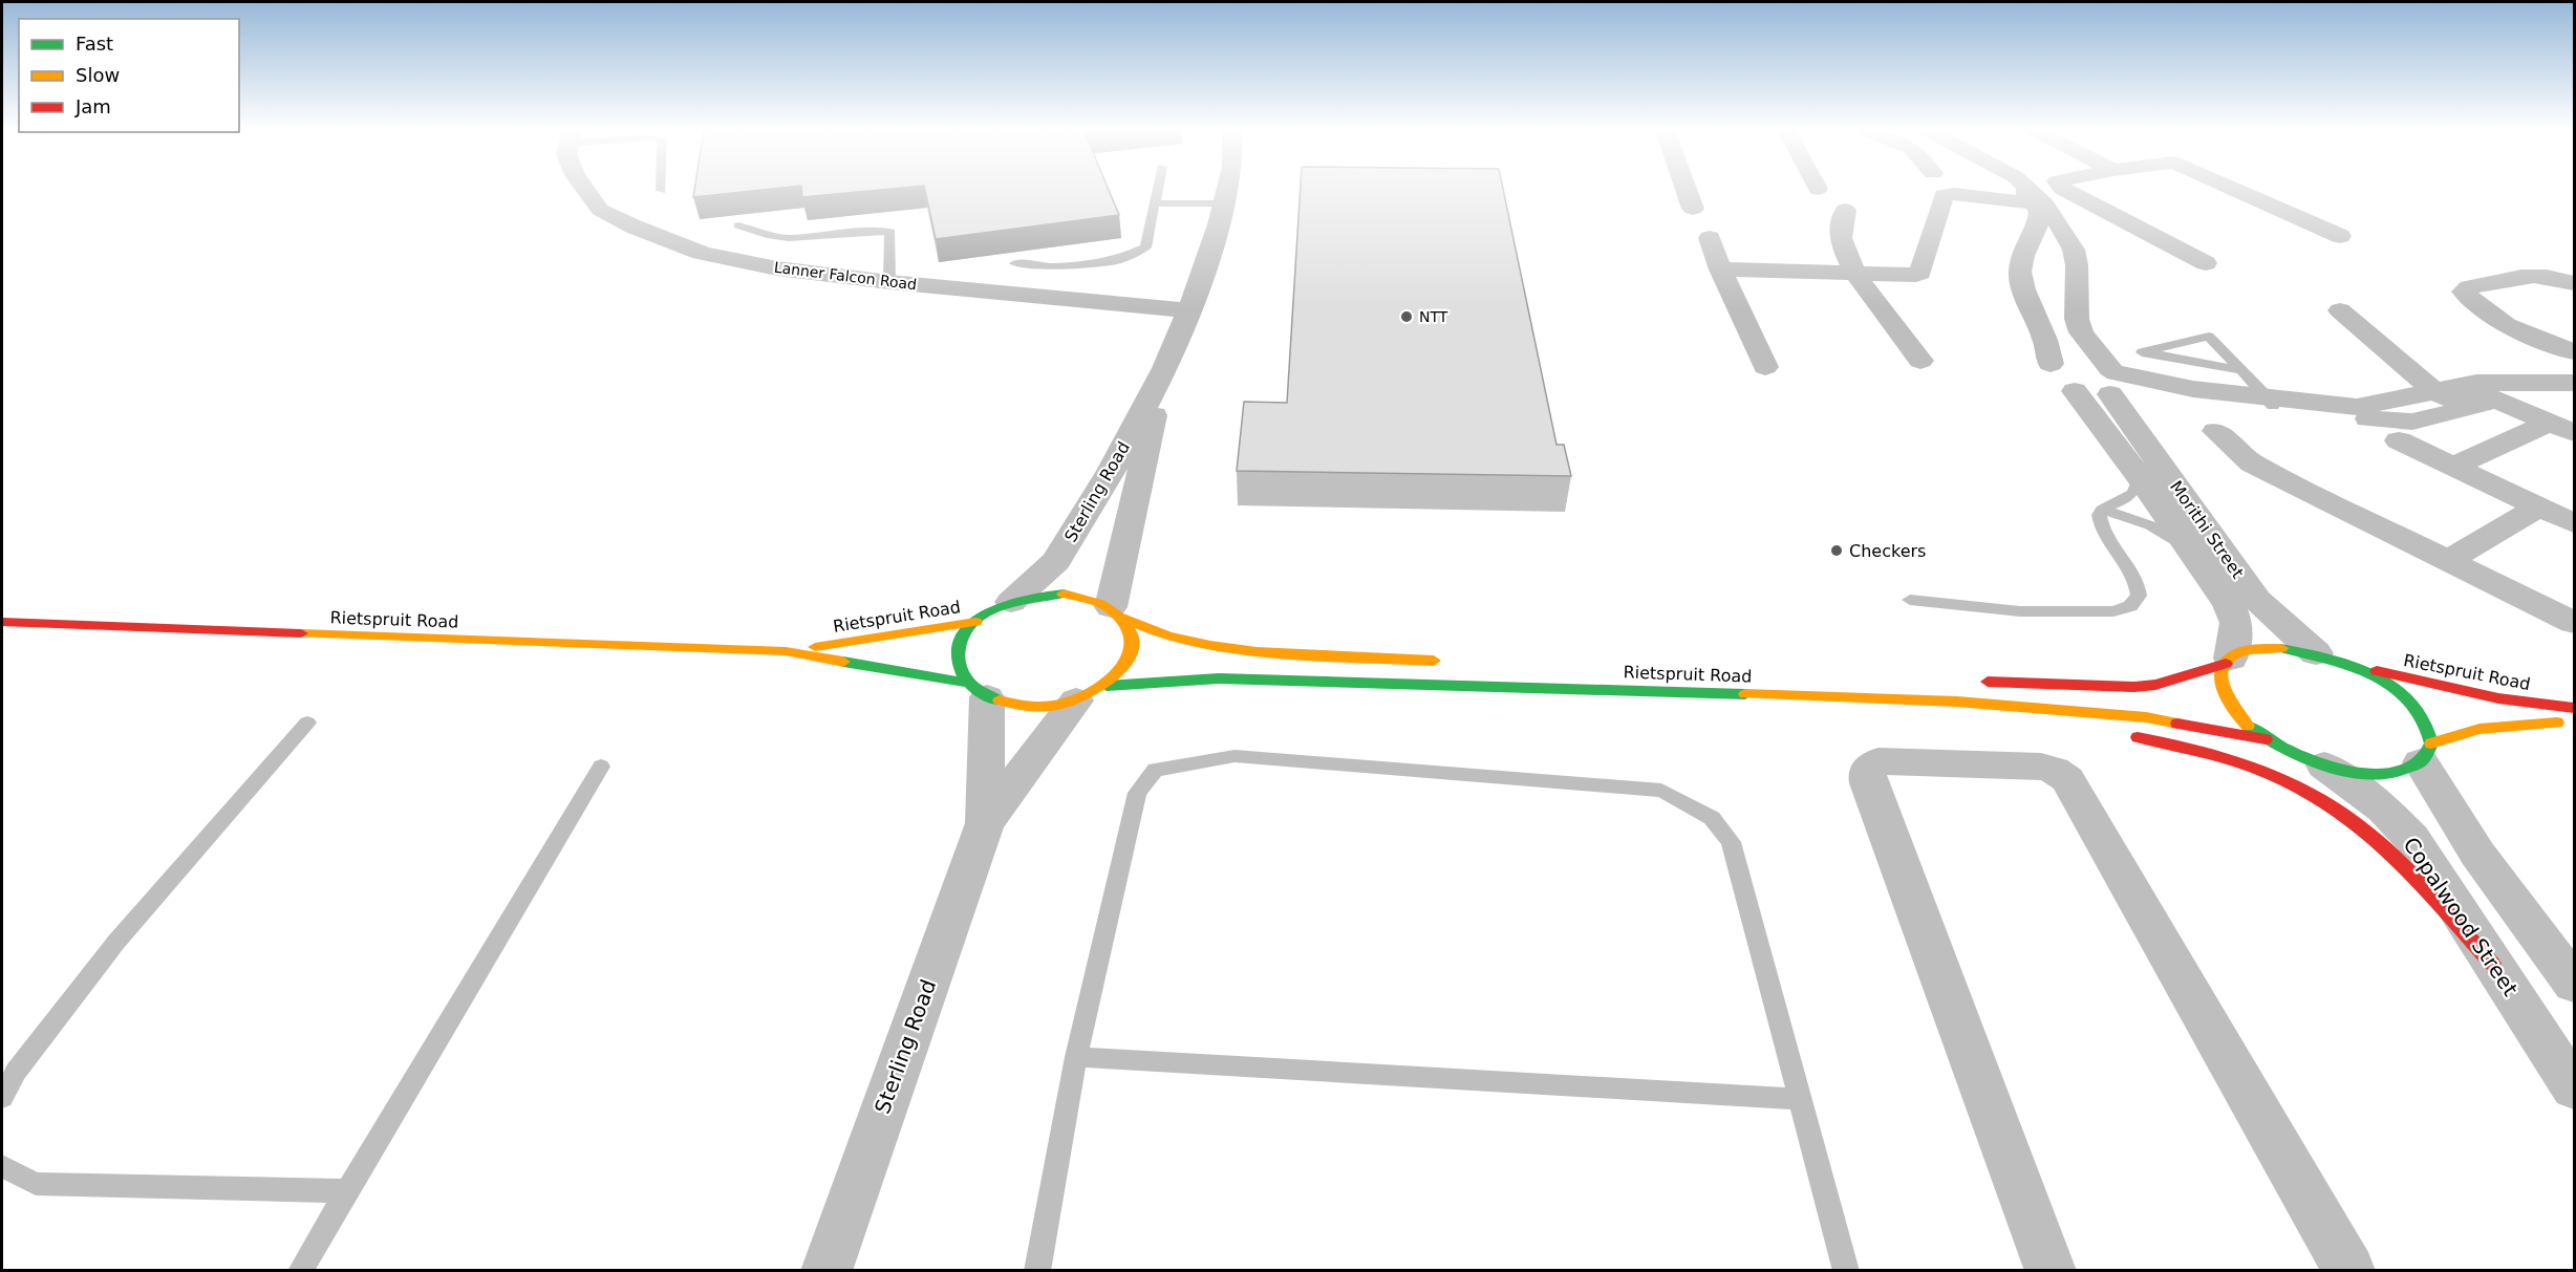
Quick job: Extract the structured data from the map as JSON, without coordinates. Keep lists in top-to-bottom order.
{
  "streets": {
    "street": [
      "Lanner Falcon Road",
      "Sterling Road",
      "Morithi Street",
      "Rietspruit Road",
      "Copalwood Street"
    ]
  },
  "crossings": [
    ["Lanner Falcon Road", "Sterling Road"],
    ["Sterling Road", "Rietspruit Road"]
  ],
  "places": ["NTT", "Checkers"],
  "legend": ["Fast", "Slow", "Jam"]
}
